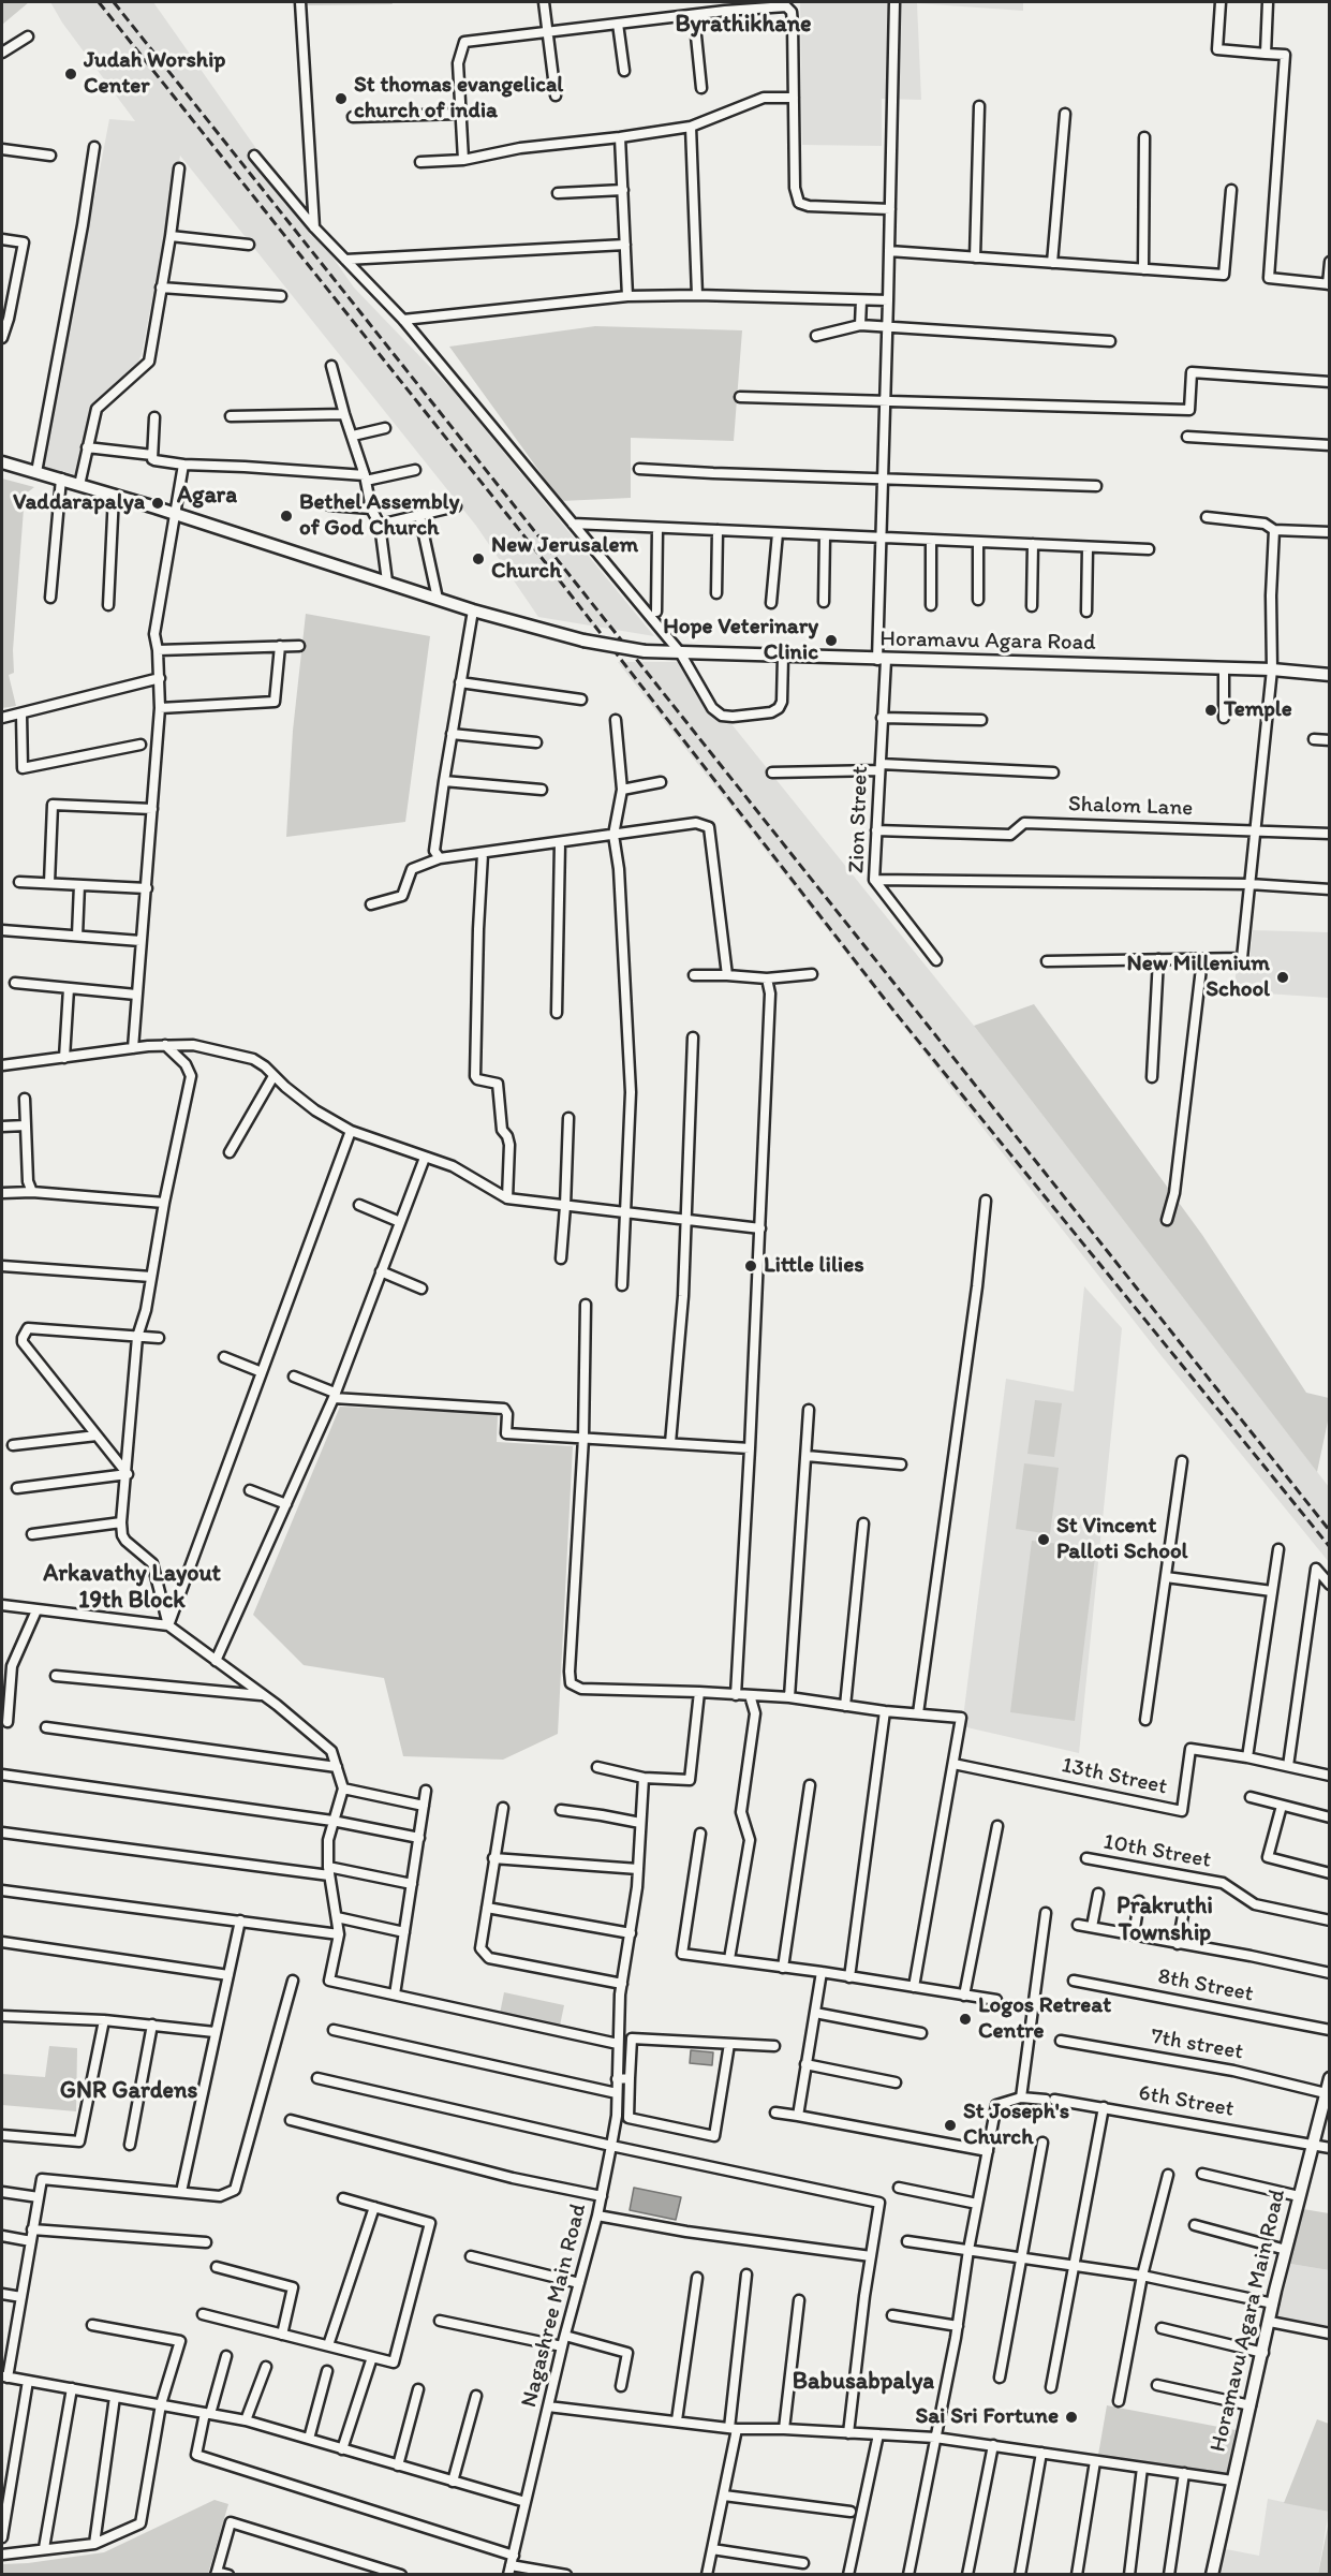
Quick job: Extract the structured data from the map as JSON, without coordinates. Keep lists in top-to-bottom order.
{
  "streets": {
    "street": [
      "Horamavu Agara Road",
      "Shalom Lane",
      "Zion Street",
      "13th Street",
      "10th Street",
      "8th Street",
      "7th street",
      "6th Street",
      "Nagashree Main Road",
      "Horamavu Agara Main Road"
    ]
  },
  "crossings": [
    ["Horamavu Agara Road", "Zion Street"],
    ["Shalom Lane", "Zion Street"],
    ["7th street", "Horamavu Agara Main Road"],
    ["6th Street", "Horamavu Agara Main Road"]
  ],
  "districts": [
    "Byrathikhane",
    "Agara",
    "Arkavathy Layout 19th Block",
    "Prakruthi Township",
    "GNR Gardens",
    "Babusabpalya"
  ],
  "places": [
    "Judah Worship Center",
    "St thomas evangelical church of india",
    "Vaddarapalya",
    "Bethel Assembly of God Church",
    "New Jerusalem Church",
    "Hope Veterinary Clinic",
    "Temple",
    "New Millenium School",
    "Little lilies",
    "St Vincent Palloti School",
    "Logos Retreat Centre",
    "St Joseph's Church",
    "Sai Sri Fortune"
  ]
}
